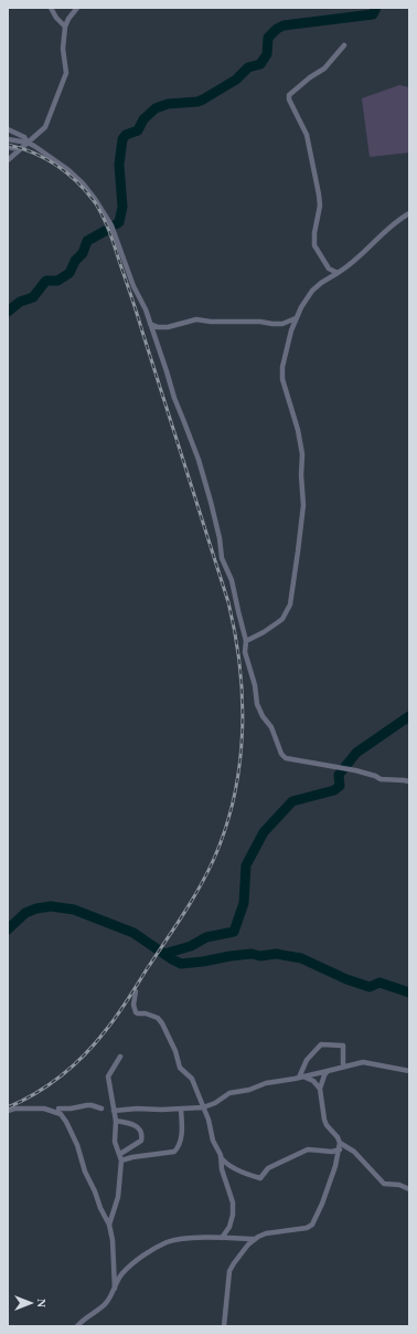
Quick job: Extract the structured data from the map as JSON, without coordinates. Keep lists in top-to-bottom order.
{
  "north": "right"
}
